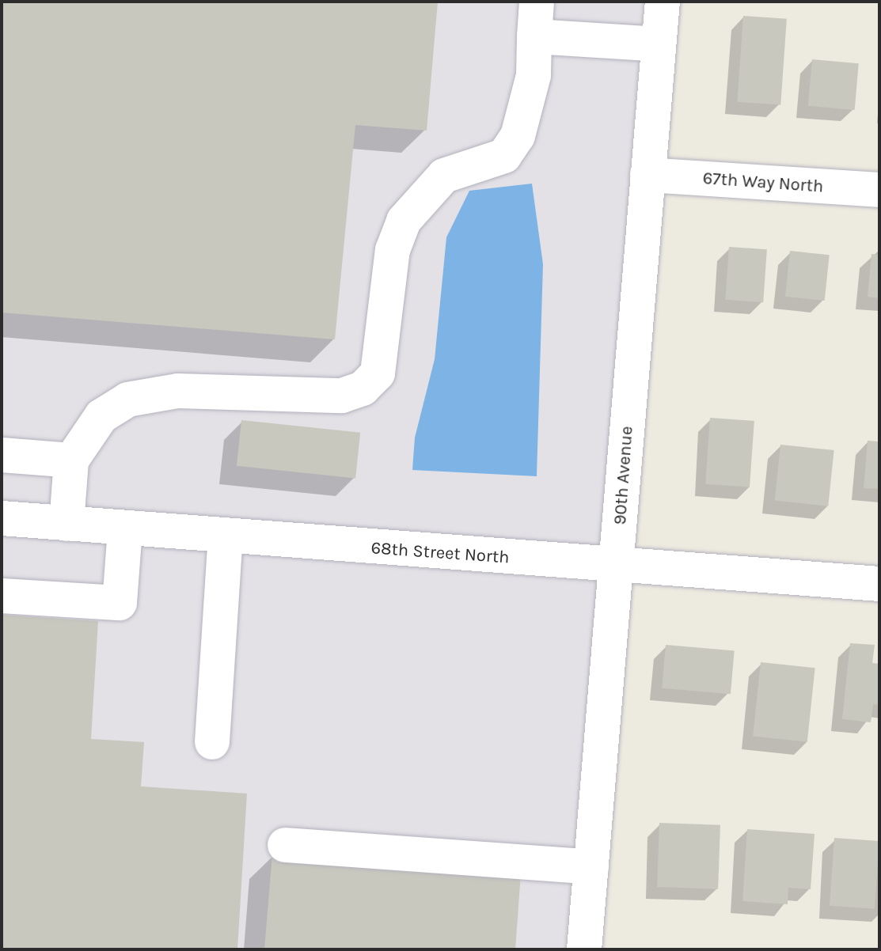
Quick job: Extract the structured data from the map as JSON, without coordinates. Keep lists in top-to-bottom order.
{
  "streets": {
    "street": ["67th Way North", "90th Avenue", "68th Street North"]
  },
  "crossings": [
    ["67th Way North", "90th Avenue"],
    ["90th Avenue", "68th Street North"]
  ]
}
